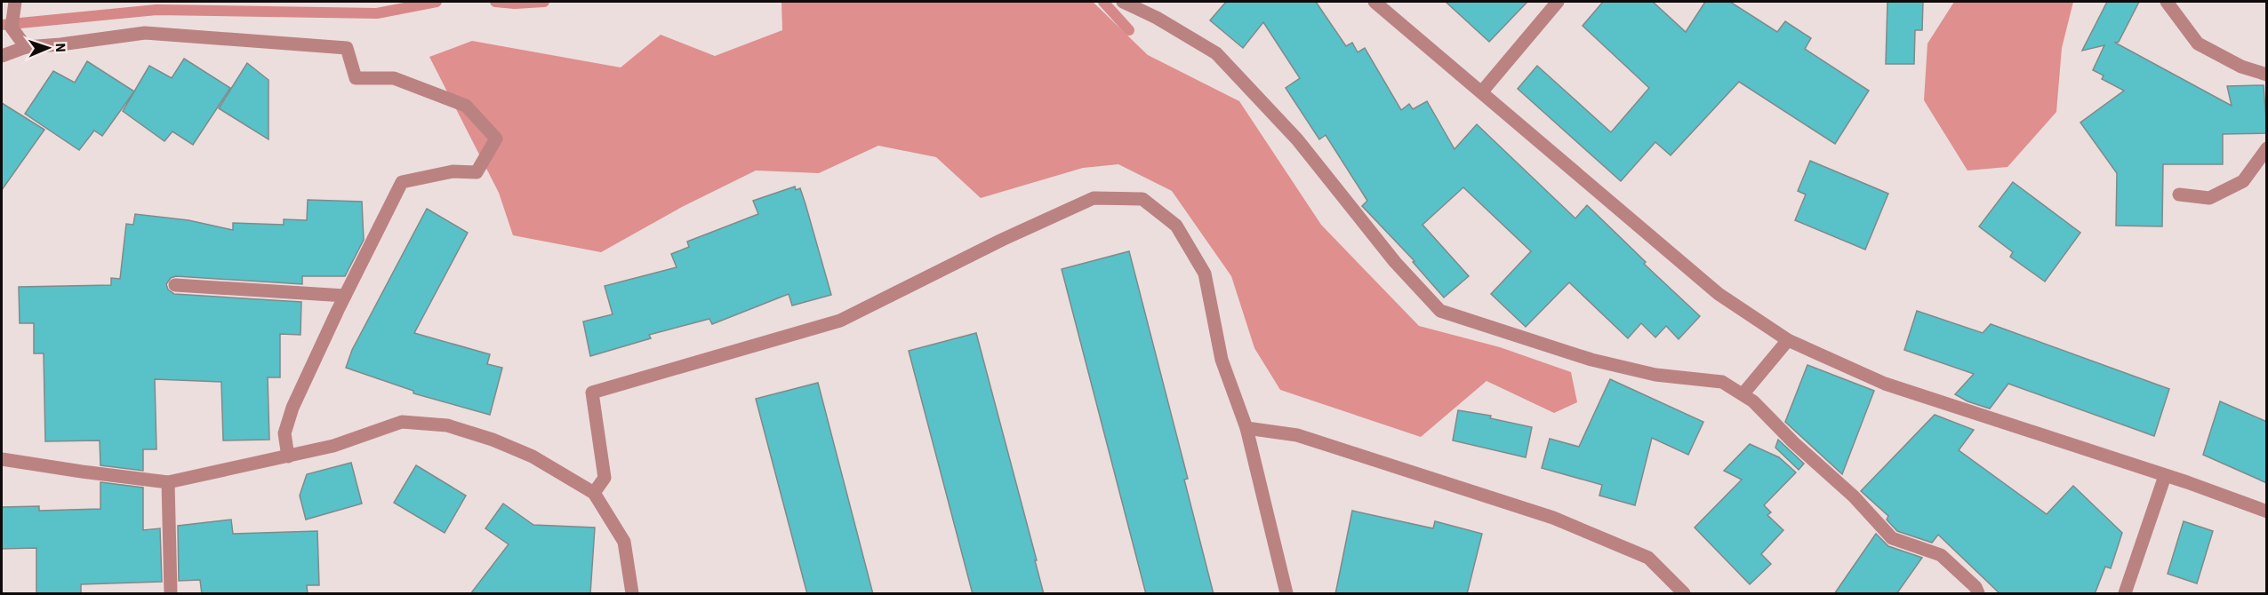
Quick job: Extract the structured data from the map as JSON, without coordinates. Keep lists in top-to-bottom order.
{
  "north": "right"
}
